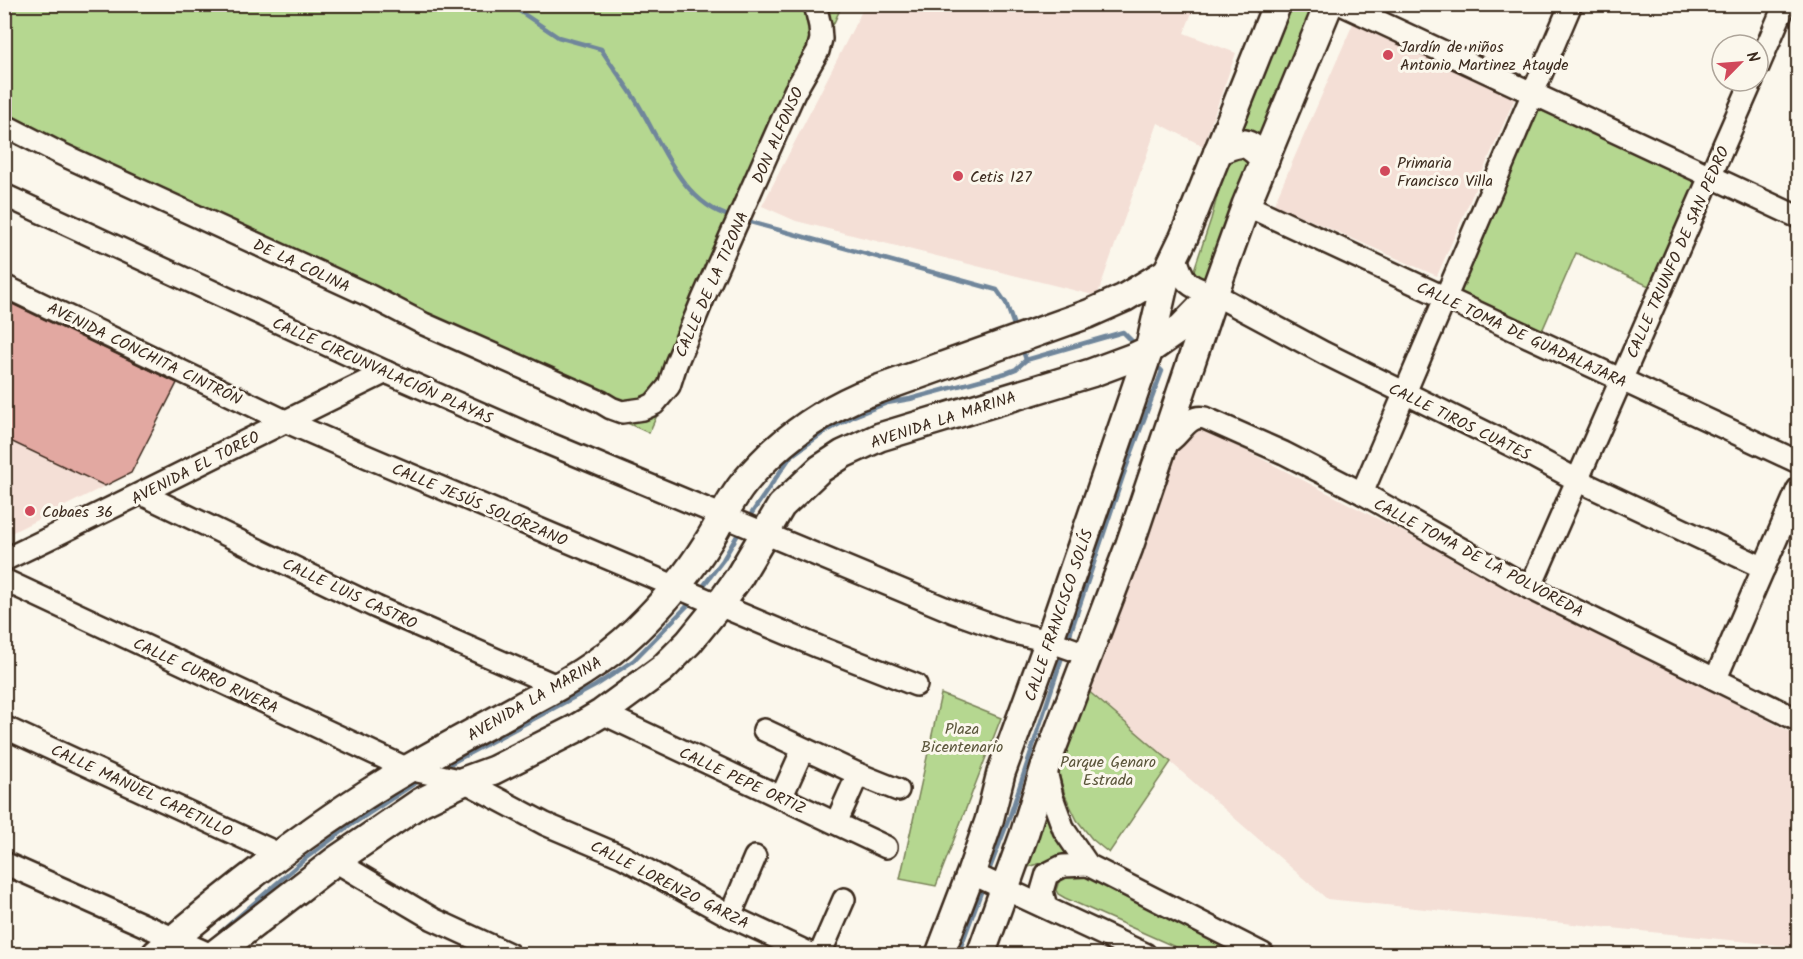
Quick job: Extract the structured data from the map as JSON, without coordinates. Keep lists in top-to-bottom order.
{
  "streets": {
    "main road": ["AVENIDA LA MARINA", "CALLE FRANCISCO SOLÍS"],
    "street": [
      "DON ALFONSO",
      "CALLE TRIUNFO DE SAN PEDRO",
      "DE LA COLINA",
      "CALLE DE LA TIZONA",
      "CALLE TOMA DE GUADALAJARA",
      "AVENIDA CONCHITA CINTRÓN",
      "CALLE CIRCUNVALACIÓN PLAYAS",
      "CALLE TIROS CUATES",
      "AVENIDA EL TOREO",
      "CALLE JESÚS SOLÓRZANO",
      "CALLE TOMA DE LA POLVOREDA",
      "CALLE LUIS CASTRO",
      "CALLE CURRO RIVERA",
      "CALLE PEPE ORTIZ",
      "CALLE MANUEL CAPETILLO",
      "CALLE LORENZO GARZA"
    ]
  },
  "crossings": [
    ["DON ALFONSO", "CALLE DE LA TIZONA"],
    ["CALLE TRIUNFO DE SAN PEDRO", "CALLE TOMA DE GUADALAJARA"],
    ["CALLE TRIUNFO DE SAN PEDRO", "CALLE TIROS CUATES"],
    ["CALLE TRIUNFO DE SAN PEDRO", "CALLE TOMA DE LA POLVOREDA"],
    ["DE LA COLINA", "CALLE DE LA TIZONA"],
    ["AVENIDA CONCHITA CINTRÓN", "AVENIDA EL TOREO"],
    ["AVENIDA CONCHITA CINTRÓN", "CALLE JESÚS SOLÓRZANO"],
    ["CALLE CIRCUNVALACIÓN PLAYAS", "AVENIDA LA MARINA"],
    ["CALLE CIRCUNVALACIÓN PLAYAS", "AVENIDA EL TOREO"],
    ["CALLE CIRCUNVALACIÓN PLAYAS", "CALLE FRANCISCO SOLÍS"],
    ["AVENIDA LA MARINA", "CALLE TIROS CUATES"],
    ["AVENIDA LA MARINA", "CALLE JESÚS SOLÓRZANO"],
    ["AVENIDA LA MARINA", "CALLE LUIS CASTRO"],
    ["AVENIDA LA MARINA", "CALLE FRANCISCO SOLÍS"],
    ["AVENIDA LA MARINA", "CALLE CURRO RIVERA"],
    ["AVENIDA LA MARINA", "CALLE PEPE ORTIZ"],
    ["AVENIDA LA MARINA", "CALLE MANUEL CAPETILLO"],
    ["AVENIDA LA MARINA", "CALLE LORENZO GARZA"],
    ["CALLE TIROS CUATES", "CALLE FRANCISCO SOLÍS"],
    ["AVENIDA EL TOREO", "CALLE JESÚS SOLÓRZANO"],
    ["AVENIDA EL TOREO", "CALLE LUIS CASTRO"]
  ],
  "parks": ["Plaza Bicentenario", "Parque Genaro Estrada"],
  "places": [
    "Jardín de niños Antonio Martinez Atayde",
    "Primaria Francisco Villa",
    "Cetis 127",
    "Cobaes 36"
  ],
  "north": "top right"
}
